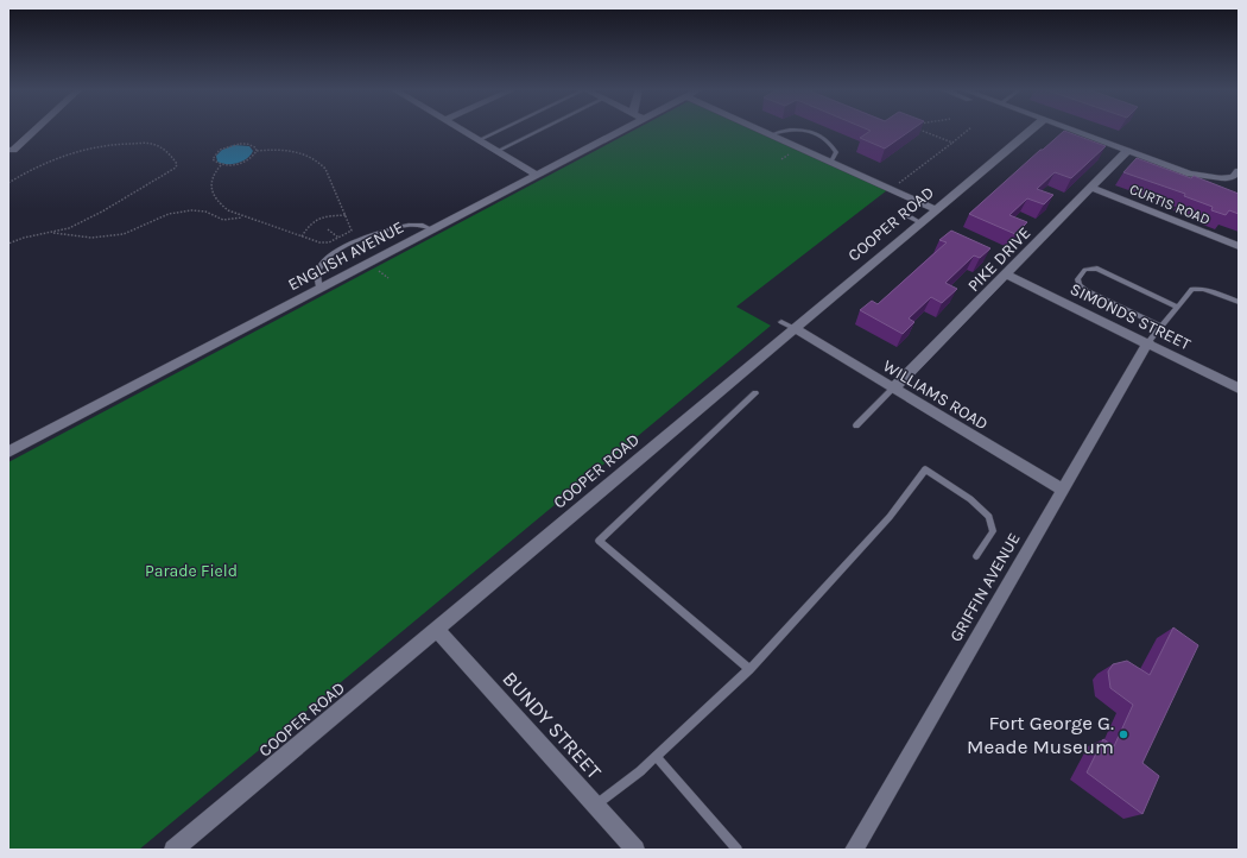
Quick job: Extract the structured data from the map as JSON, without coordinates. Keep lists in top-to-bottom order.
{
  "streets": {
    "street": [
      "CURTIS ROAD",
      "COOPER ROAD",
      "ENGLISH AVENUE",
      "PIKE DRIVE",
      "SIMONDS STREET",
      "WILLIAMS ROAD",
      "GRIFFIN AVENUE",
      "BUNDY STREET"
    ]
  },
  "crossings": [
    ["CURTIS ROAD", "PIKE DRIVE"],
    ["COOPER ROAD", "WILLIAMS ROAD"],
    ["COOPER ROAD", "BUNDY STREET"],
    ["PIKE DRIVE", "SIMONDS STREET"],
    ["PIKE DRIVE", "WILLIAMS ROAD"],
    ["SIMONDS STREET", "GRIFFIN AVENUE"],
    ["WILLIAMS ROAD", "GRIFFIN AVENUE"]
  ],
  "parks": ["Parade Field"],
  "places": ["Fort George G. Meade Museum"]
}
